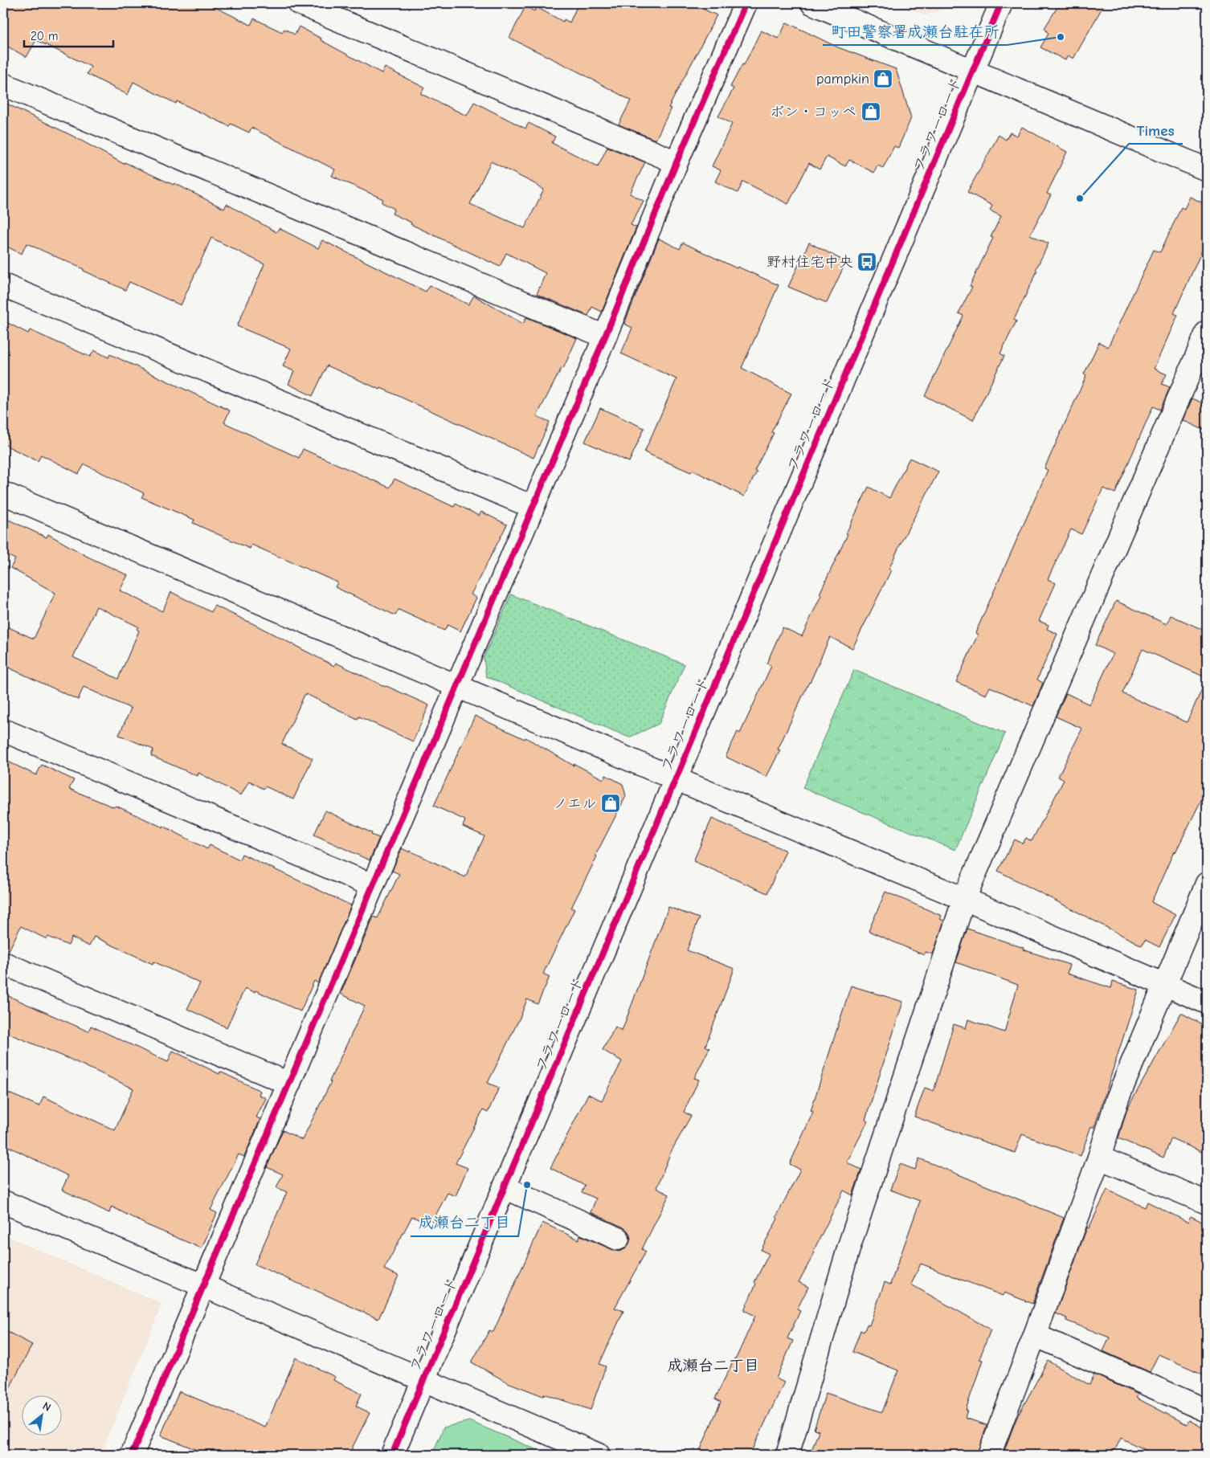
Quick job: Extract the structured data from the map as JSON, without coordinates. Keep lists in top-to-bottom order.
{
  "streets": {
    "street": ["フラワーロード"]
  },
  "districts": ["成瀬台二丁目"],
  "places": {
    "other": ["町田警察署成瀬台駐在所", "Times", "成瀬台二丁目"],
    "shop": ["pampkin", "ボン・コッペ", "ノエル"],
    "bus stop": ["野村住宅中央"]
  },
  "scale_bar": "20 m",
  "north": "top right"
}
